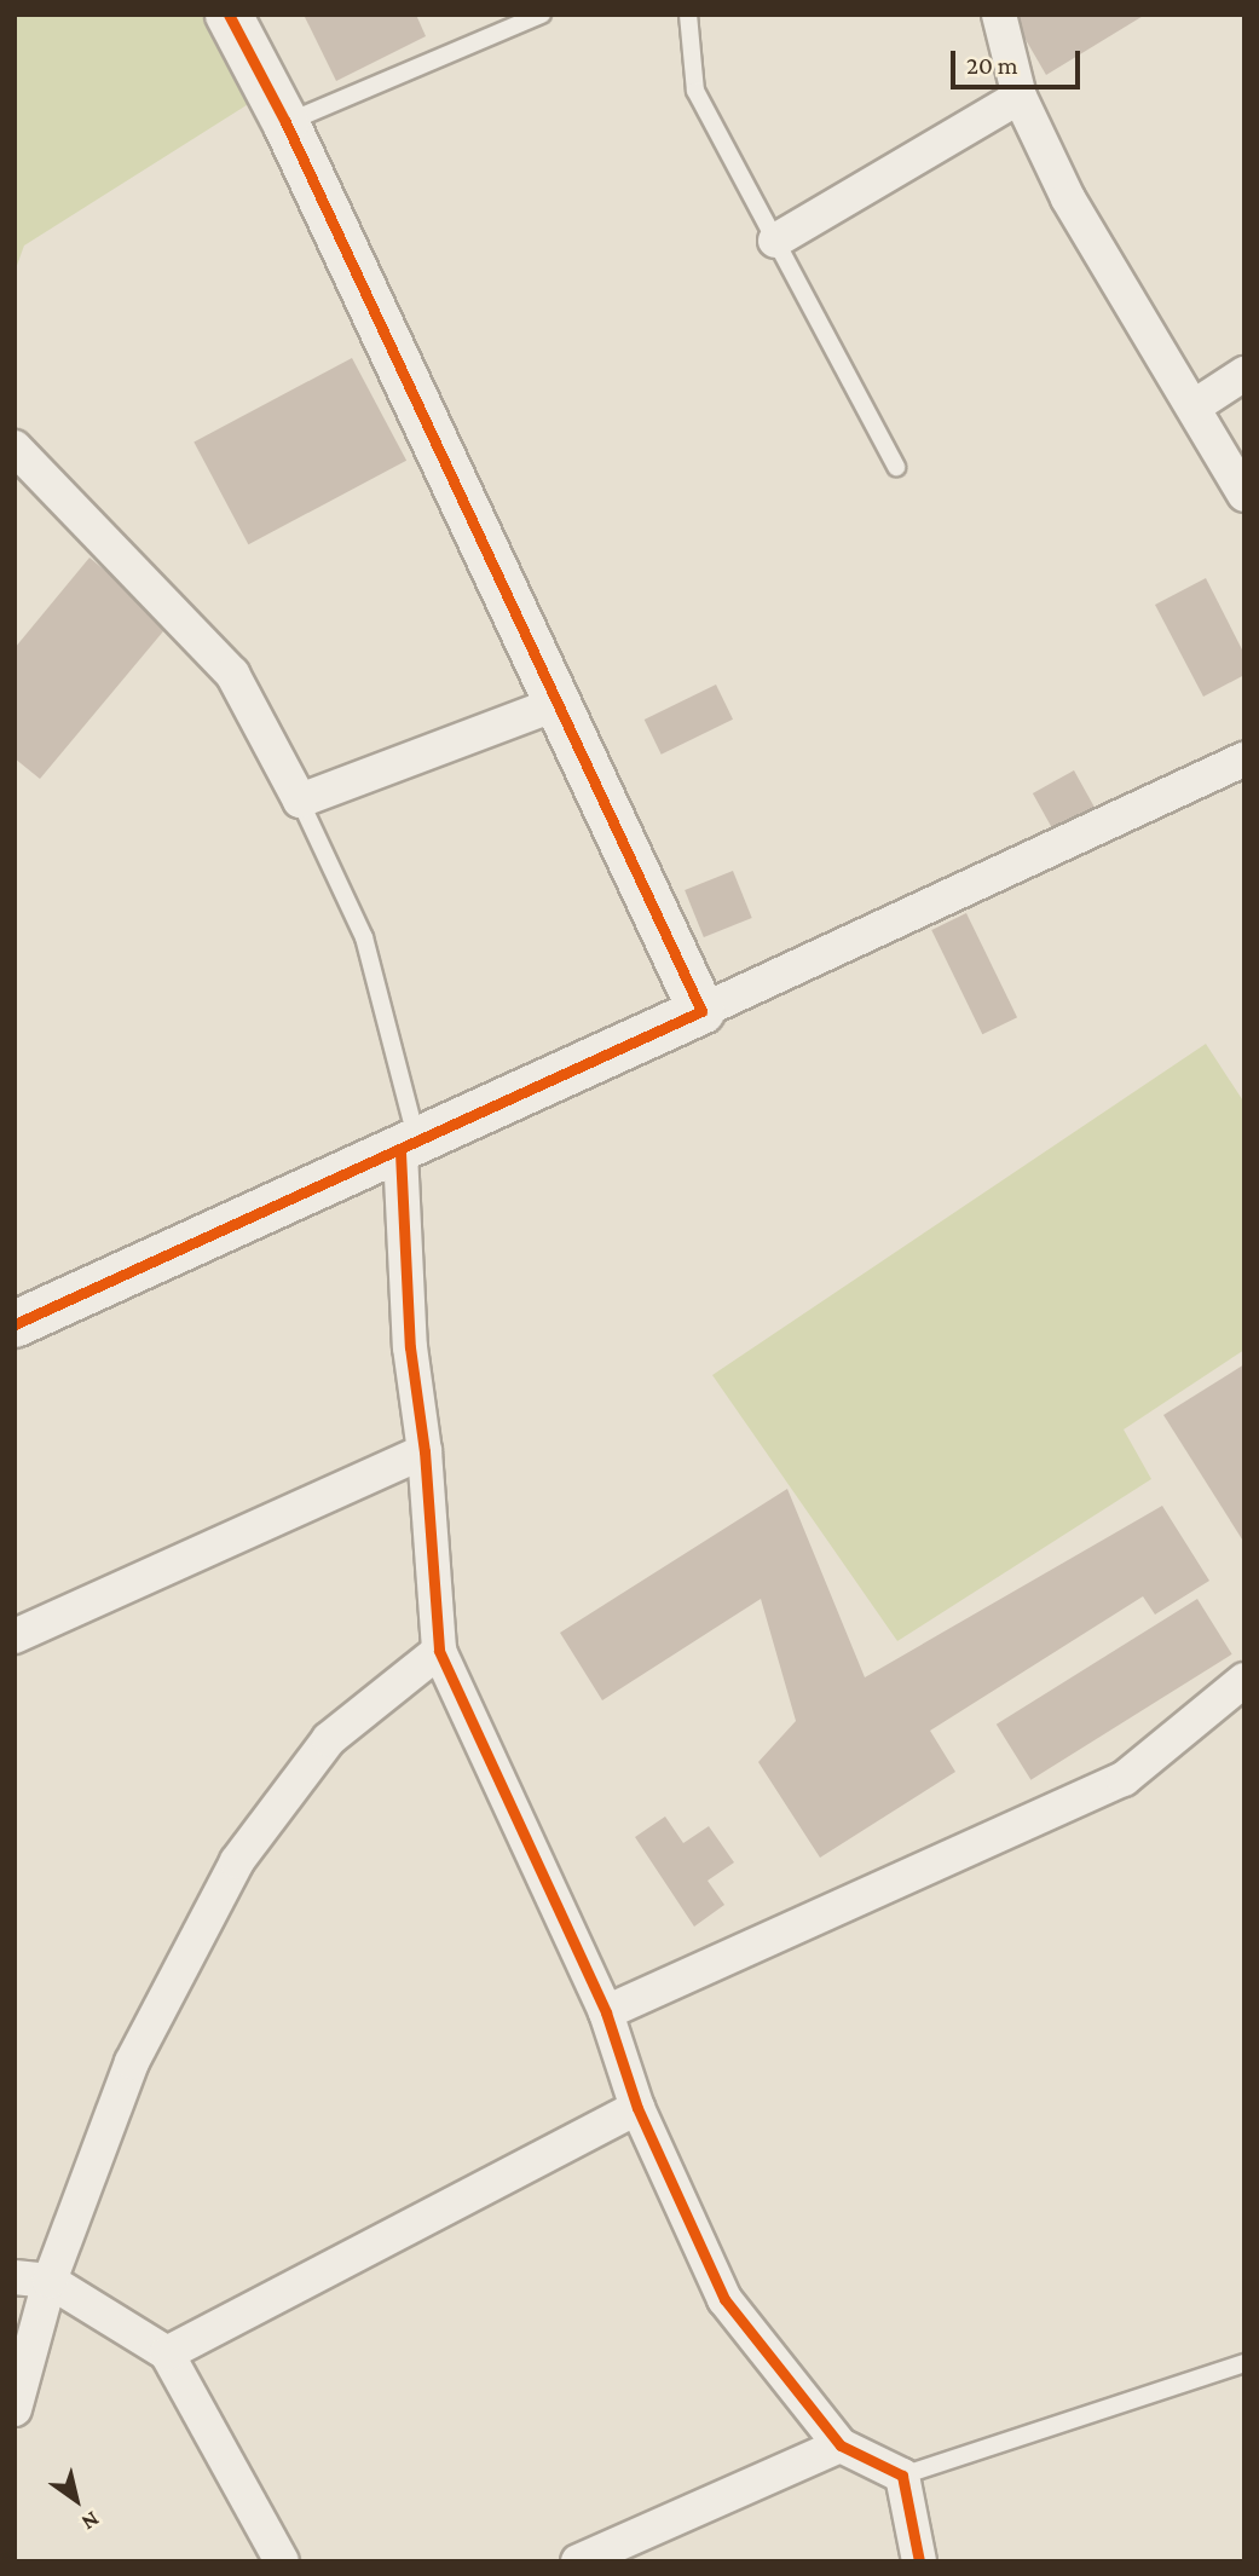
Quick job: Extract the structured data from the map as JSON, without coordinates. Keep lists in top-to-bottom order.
{
  "scale_bar": "20 m",
  "north": "bottom right"
}
